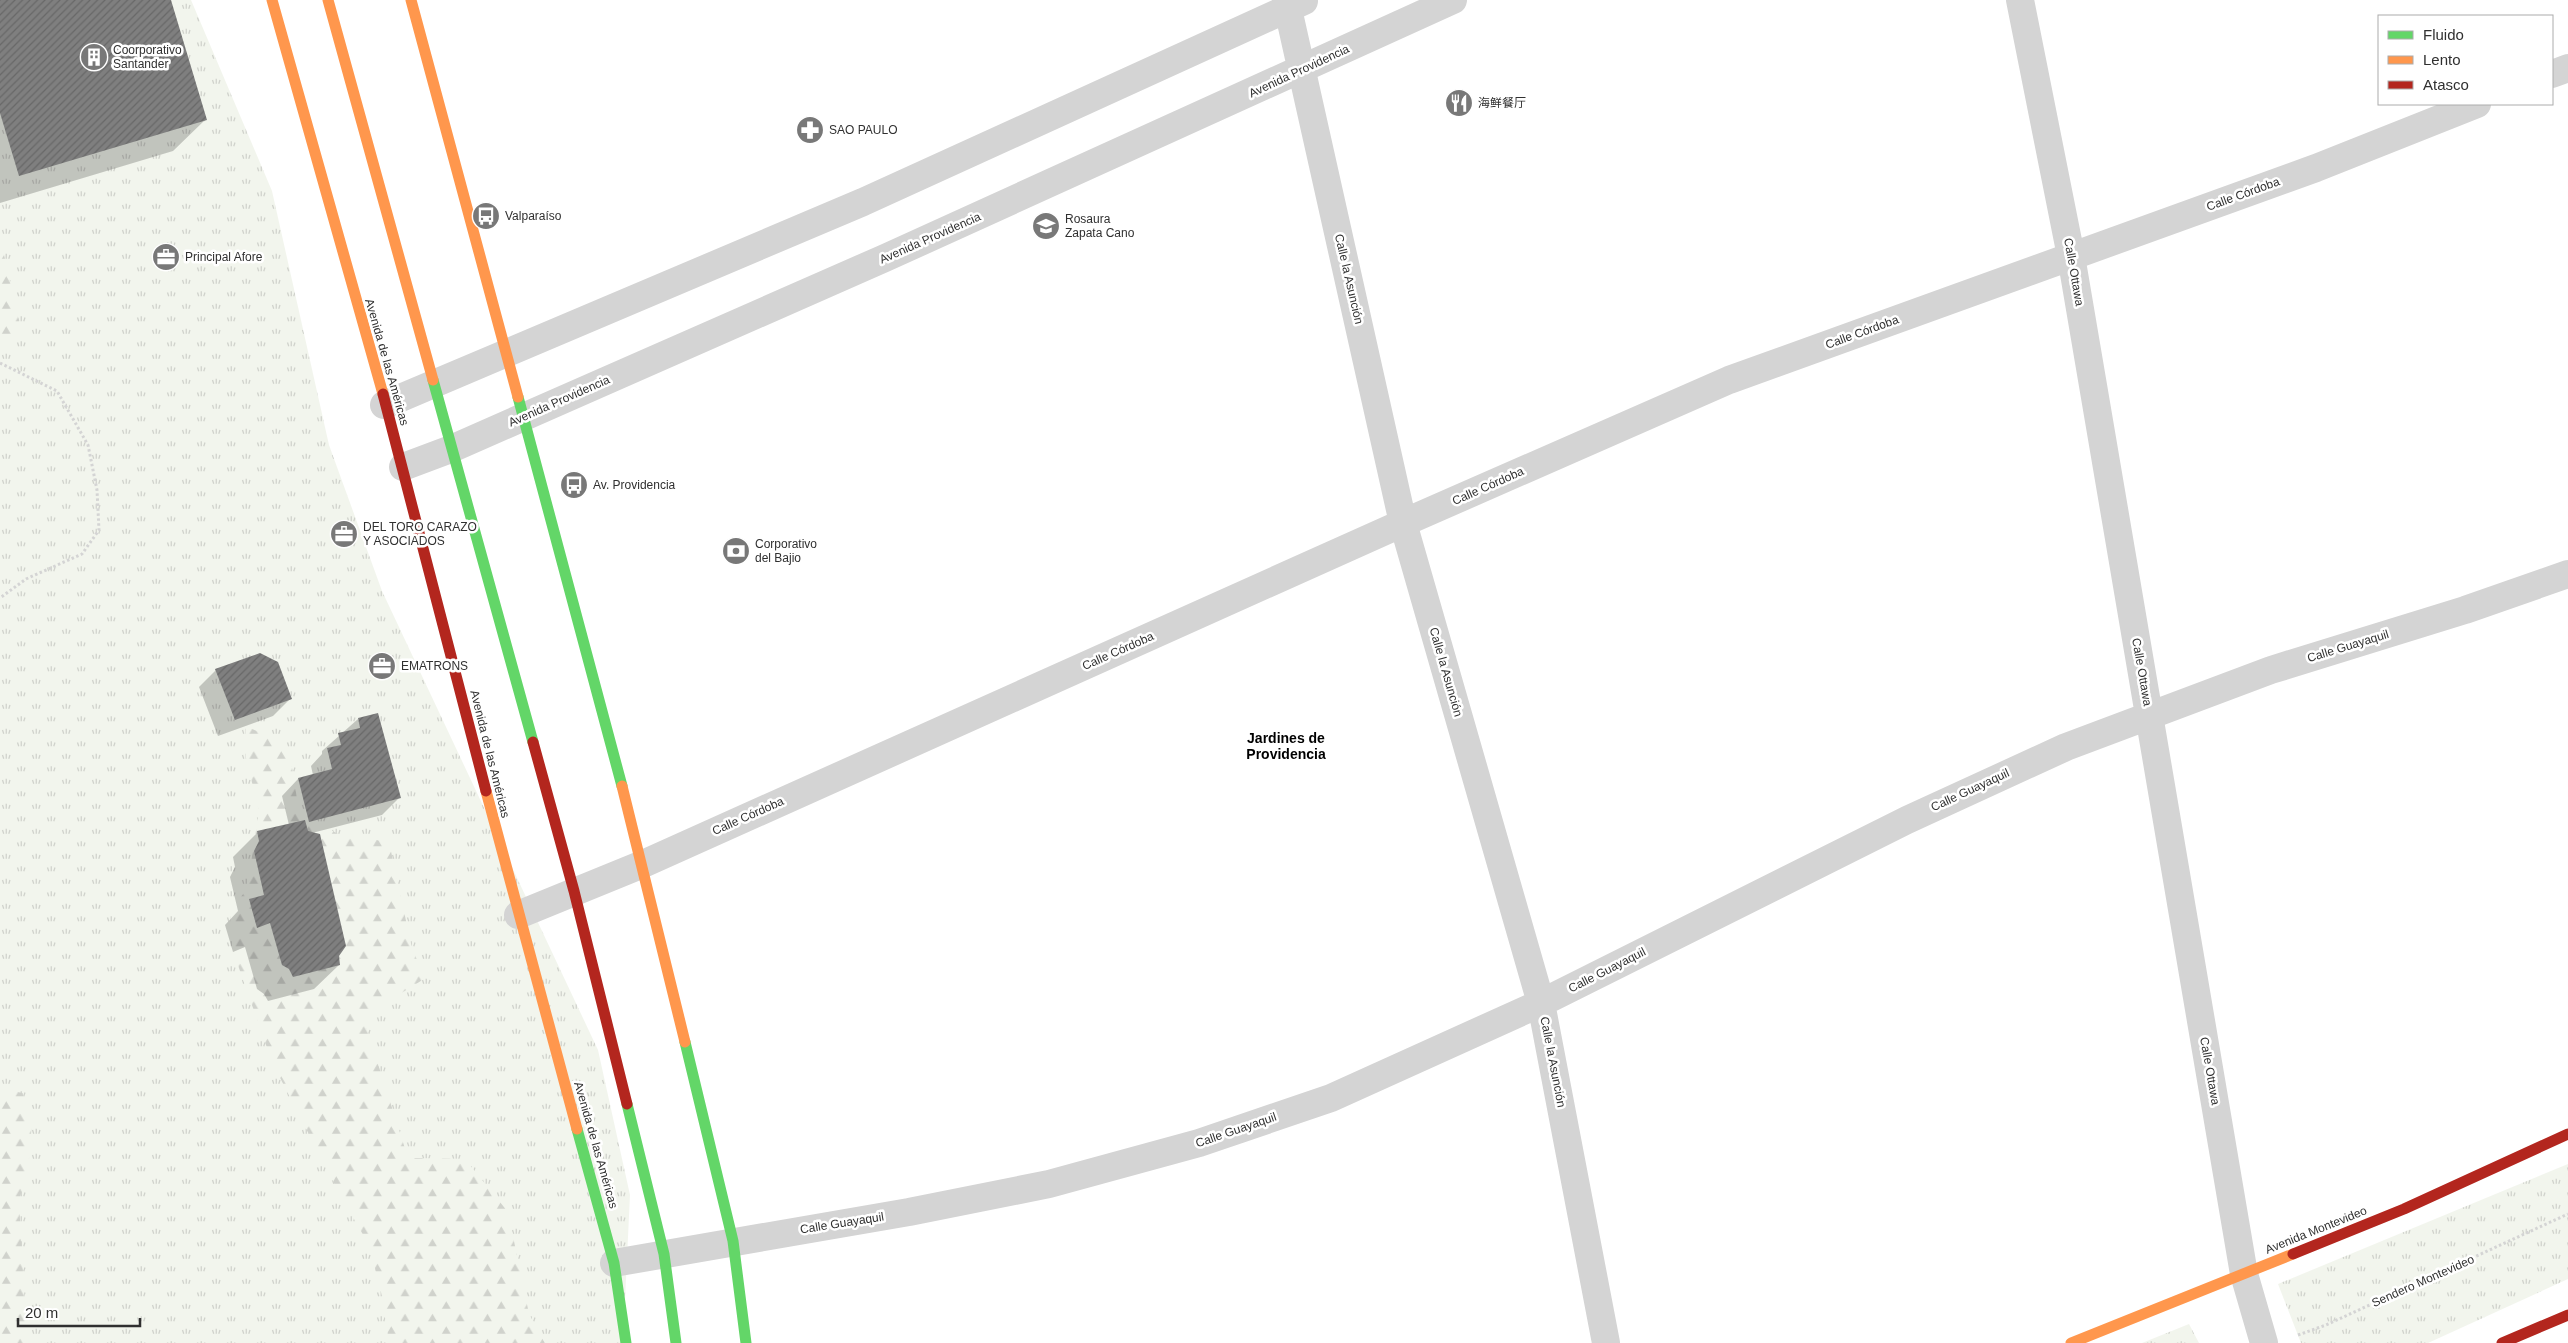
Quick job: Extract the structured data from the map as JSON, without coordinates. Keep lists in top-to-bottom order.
{
  "streets": {
    "main road": ["Avenida de las Américas", "Avenida Montevideo"],
    "street": [
      "Avenida Providencia",
      "Calle Córdoba",
      "Calle Ottawa",
      "Calle la Asunción",
      "Calle Guayaquil"
    ],
    "path": ["Sendero Montevideo"]
  },
  "crossings": [
    ["Avenida Providencia", "Calle la Asunción"],
    ["Avenida Providencia", "Avenida de las Américas"],
    ["Calle Córdoba", "Calle Ottawa"],
    ["Calle Córdoba", "Calle la Asunción"],
    ["Calle Córdoba", "Avenida de las Américas"],
    ["Calle Ottawa", "Calle Guayaquil"],
    ["Calle Ottawa", "Avenida Montevideo"],
    ["Calle la Asunción", "Calle Guayaquil"],
    ["Avenida de las Américas", "Calle Guayaquil"]
  ],
  "districts": ["Jardines de Providencia"],
  "places": {
    "building": ["Coorporativo Santander"],
    "restaurant": ["海鲜餐厅"],
    "pharmacy": ["SAO PAULO"],
    "bus stop": ["Valparaíso", "Av. Providencia"],
    "school or university": ["Rosaura Zapata Cano"],
    "office": ["Principal Afore", "DEL TORO CARAZO Y ASOCIADOS", "EMATRONS"],
    "bank": ["Corporativo del Bajio"]
  },
  "legend": ["Fluido", "Lento", "Atasco"],
  "scale_bar": "20 m"
}
